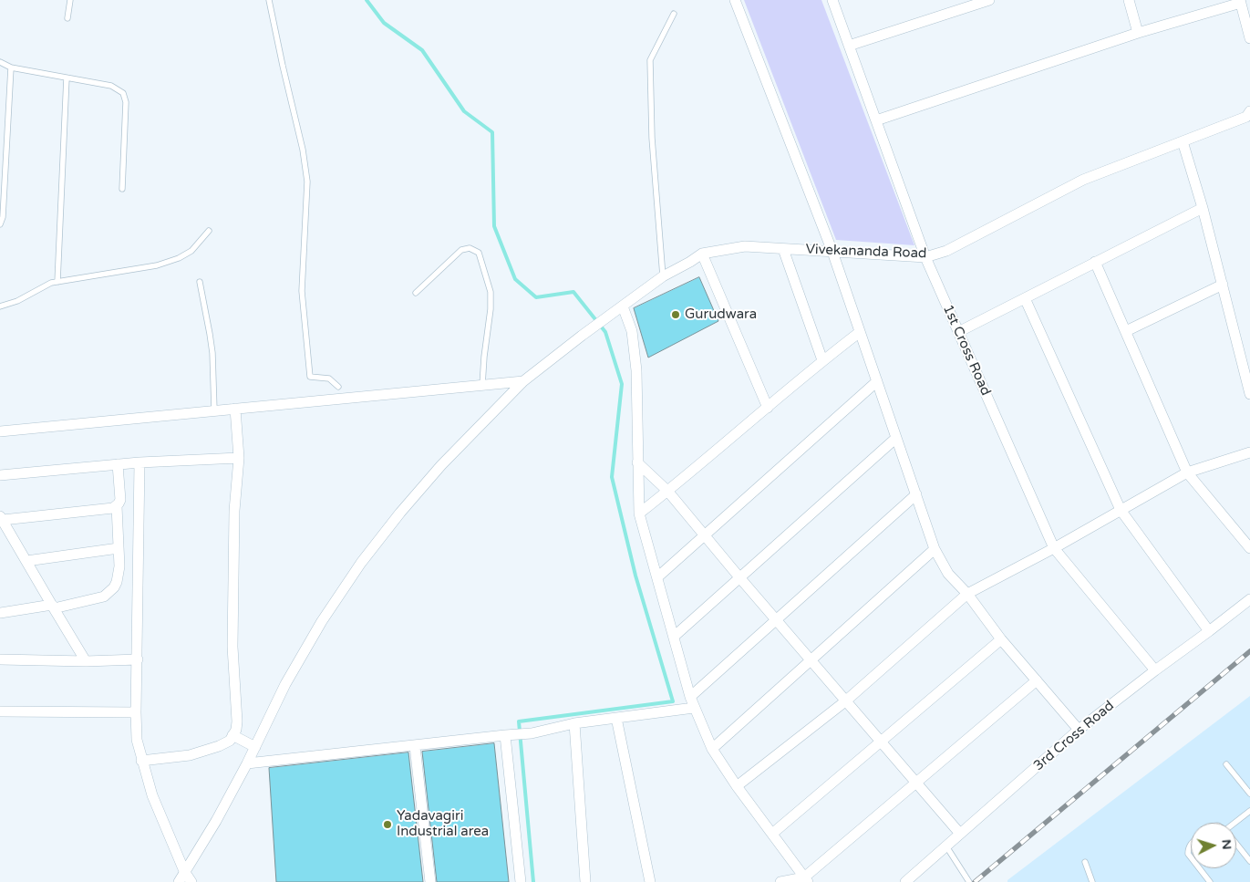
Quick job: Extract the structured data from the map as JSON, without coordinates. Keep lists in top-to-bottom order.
{
  "streets": {
    "street": ["Vivekananda Road", "1st Cross Road", "3rd Cross Road"]
  },
  "crossings": [
    ["Vivekananda Road", "1st Cross Road"],
    ["1st Cross Road", "3rd Cross Road"]
  ],
  "places": ["Gurudwara", "Yadavagiri Industrial area"],
  "north": "right"
}
